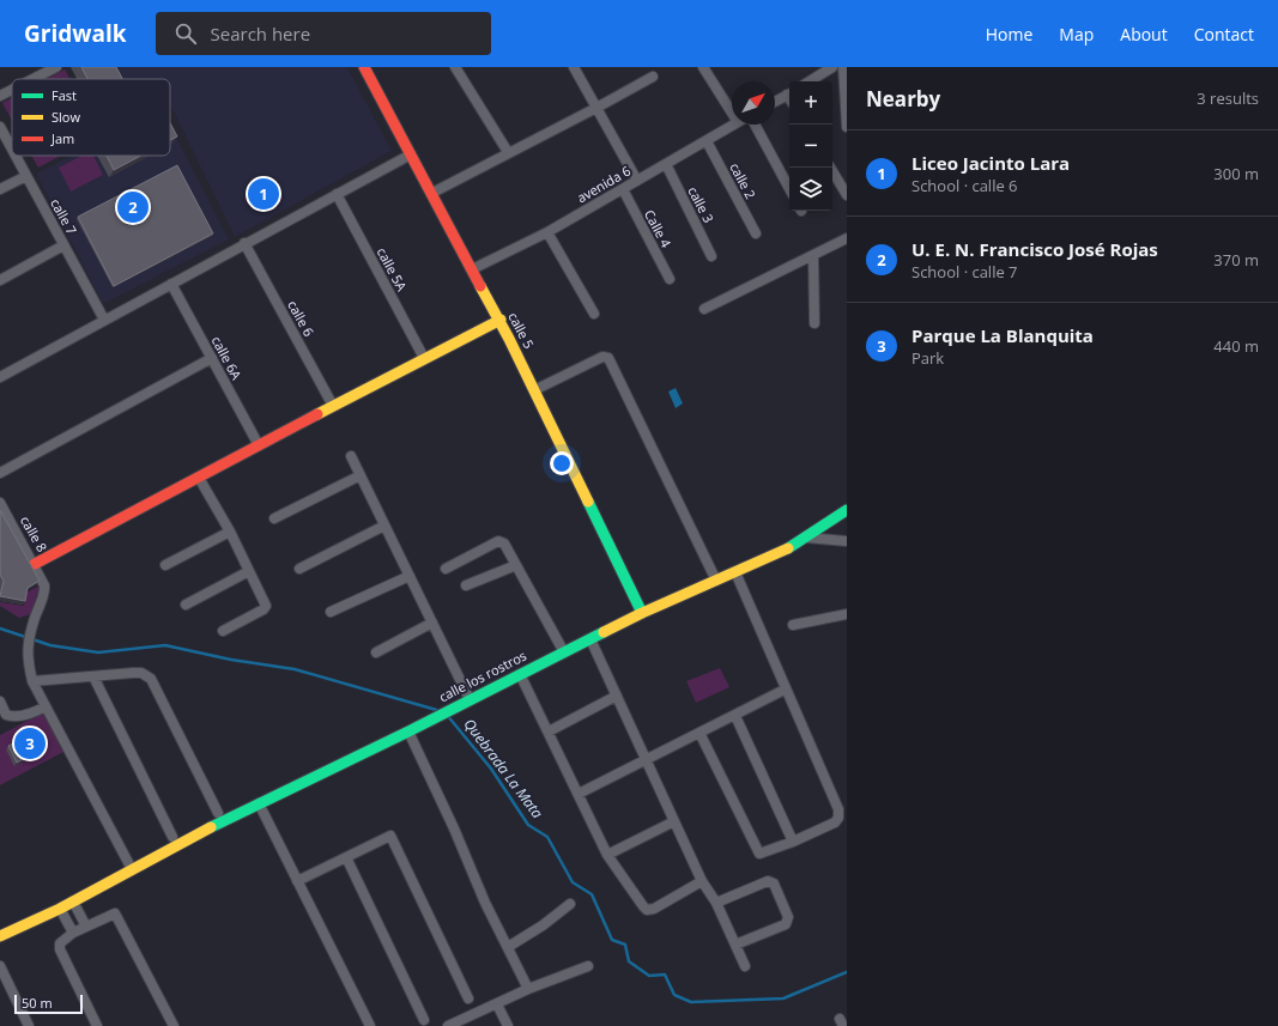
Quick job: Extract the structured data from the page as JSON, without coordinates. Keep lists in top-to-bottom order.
{
  "streets": {
    "street": [
      "calle 2",
      "avenida 6",
      "calle 3",
      "calle 7",
      "Calle 4",
      "calle 5A",
      "calle 6",
      "calle 5",
      "calle 6A",
      "calle 8",
      "calle los rostros"
    ]
  },
  "crossings": [
    ["calle 2", "avenida 6"],
    ["avenida 6", "calle 3"],
    ["avenida 6", "Calle 4"],
    ["avenida 6", "calle 5"],
    ["calle 5", "calle los rostros"]
  ],
  "water": ["Quebrada La Mata"],
  "legend": ["Fast", "Slow", "Jam"],
  "scale_bar": "50 m",
  "north": "top right",
  "page": {
    "header": "Gridwalk",
    "search": "Search here",
    "nav": [
      "Home",
      "Map",
      "About",
      "Contact"
    ],
    "heading": ["Nearby", "3 results"],
    "map_buttons": ["+", "−"],
    "list": [
      {
        "mark": "1",
        "name": "Liceo Jacinto Lara",
        "note": "School · calle 6",
        "value": "300 m"
      },
      {
        "mark": "2",
        "name": "U. E. N. Francisco José Rojas",
        "note": "School · calle 7",
        "value": "370 m"
      },
      {
        "mark": "3",
        "name": "Parque La Blanquita",
        "note": "Park",
        "value": "440 m"
      }
    ],
    "pins": ["1", "2", "3"],
    "scale": "50 m"
  }
}
